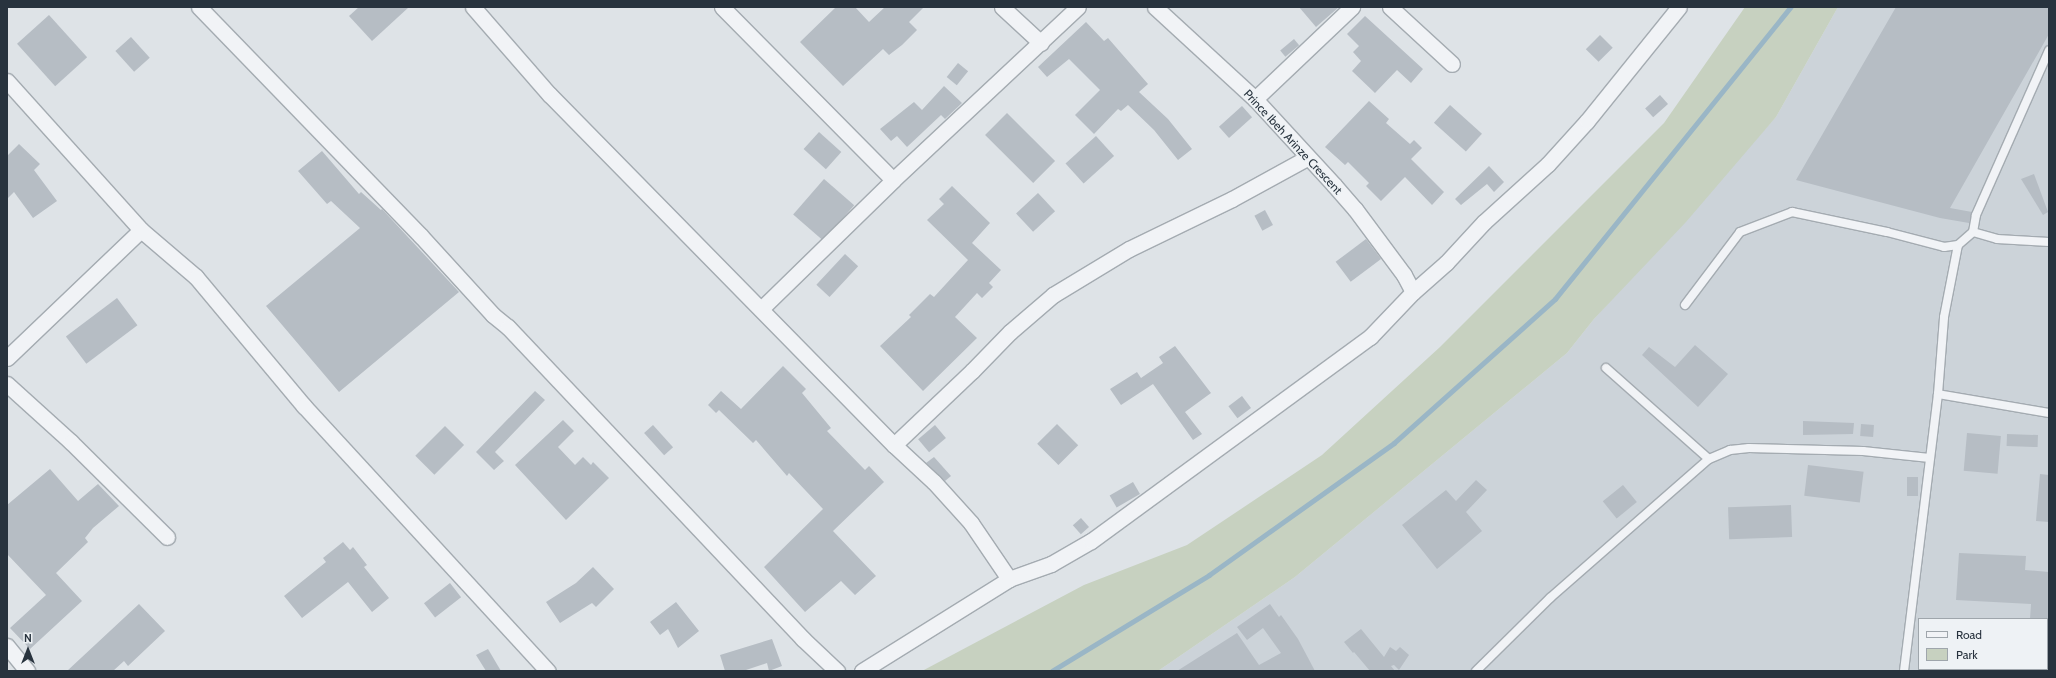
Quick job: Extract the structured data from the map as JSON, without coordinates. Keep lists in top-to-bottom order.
{
  "streets": {
    "street": ["Prince Ibeh Arinze Crescent"]
  },
  "legend": ["Road", "Park"],
  "north": "top"
}
